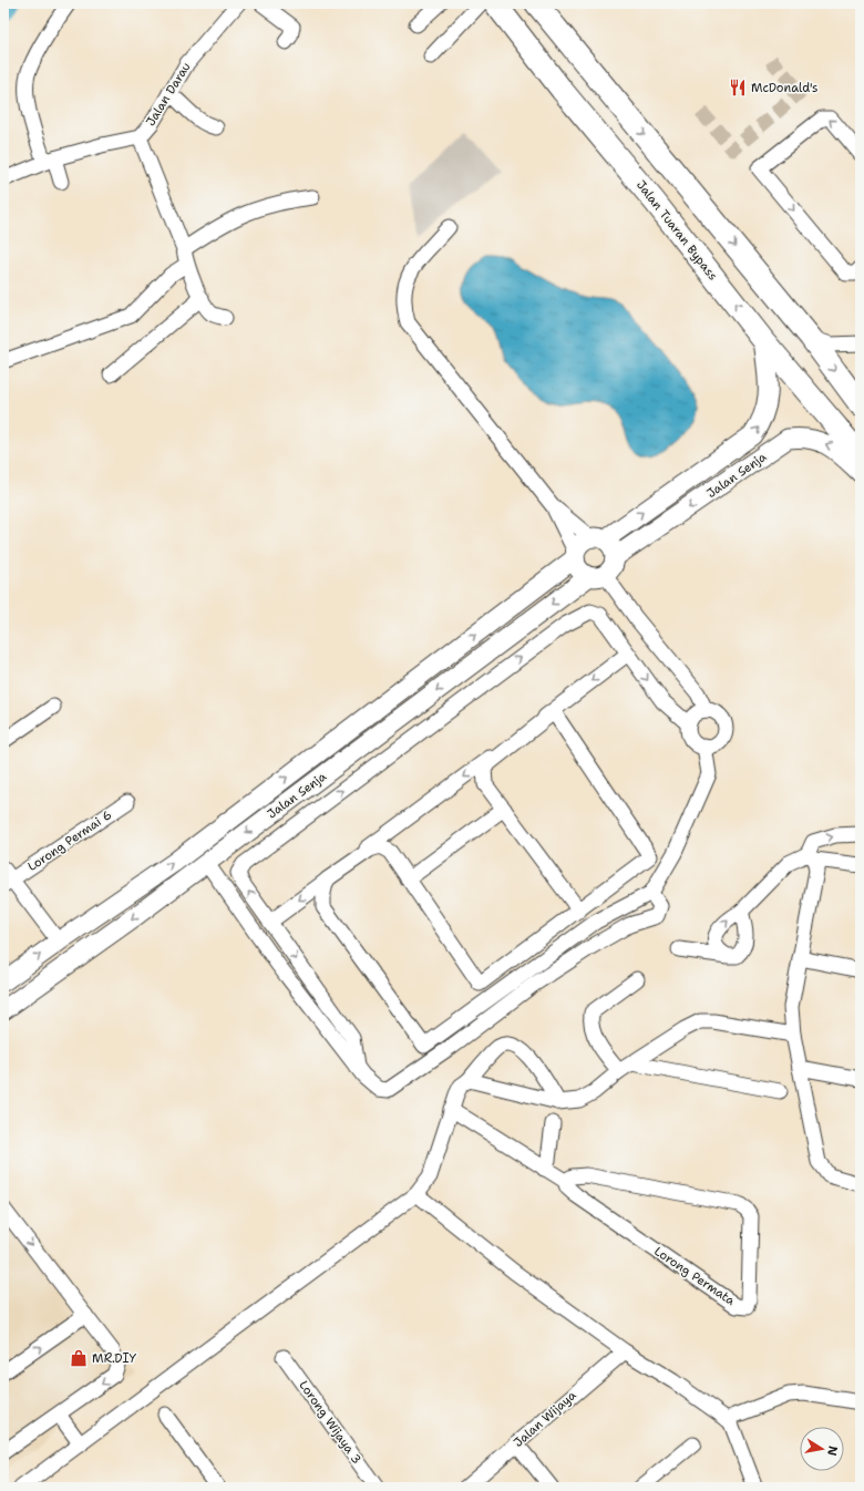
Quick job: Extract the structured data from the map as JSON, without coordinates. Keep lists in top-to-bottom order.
{
  "streets": {
    "highway": ["Jalan Tuaran Bypass"],
    "main road": ["Jalan Senja"],
    "street": [
      "Jalan Darau",
      "Lorong Permai 6",
      "Lorong Permata",
      "Jalan Wijaya",
      "Lorong Wijaya 3"
    ]
  },
  "crossings": [
    ["Jalan Tuaran Bypass", "Jalan Senja"]
  ],
  "places": {
    "restaurant": ["McDonald's"],
    "shop": ["MR.DIY"]
  },
  "north": "right"
}
